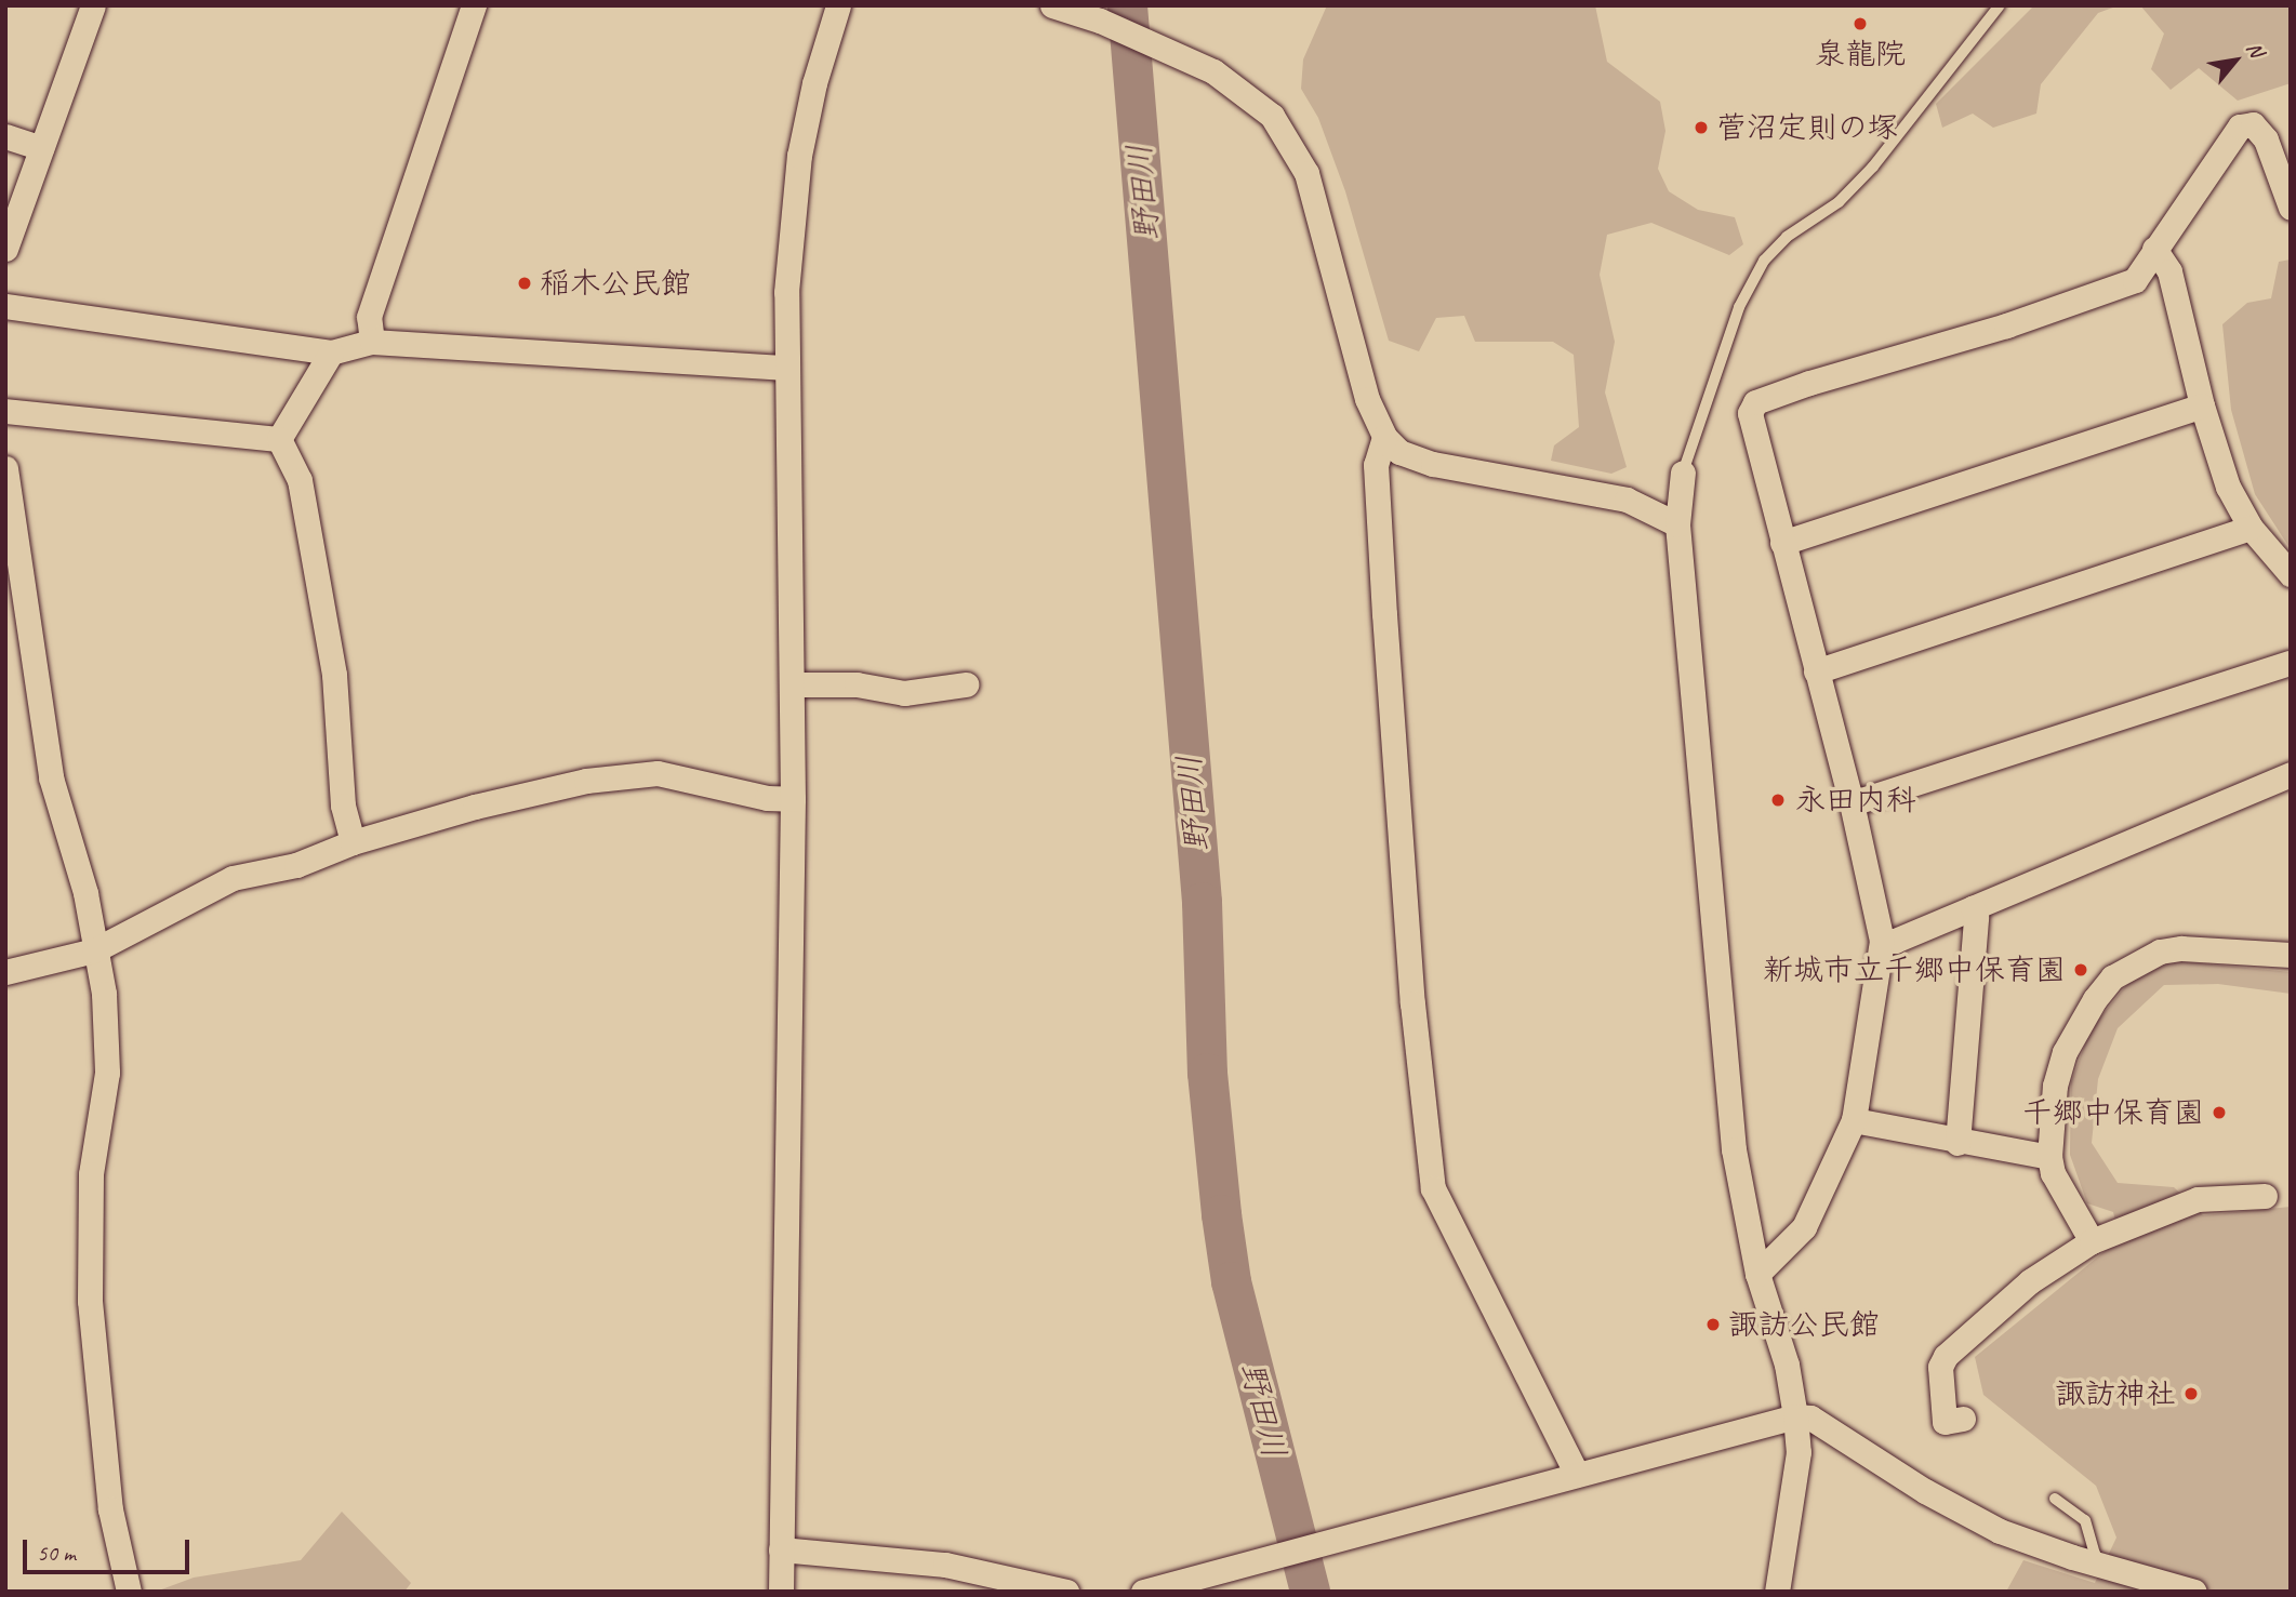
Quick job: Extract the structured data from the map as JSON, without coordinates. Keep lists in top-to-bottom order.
{
  "water": ["野田川"],
  "places": [
    "泉龍院",
    "菅沼定則の塚",
    "稲木公民館",
    "永田内科",
    "新城市立千郷中保育園",
    "千郷中保育園",
    "諏訪公民館",
    "諏訪神社"
  ],
  "scale_bar": "50 m",
  "north": "top right"
}
